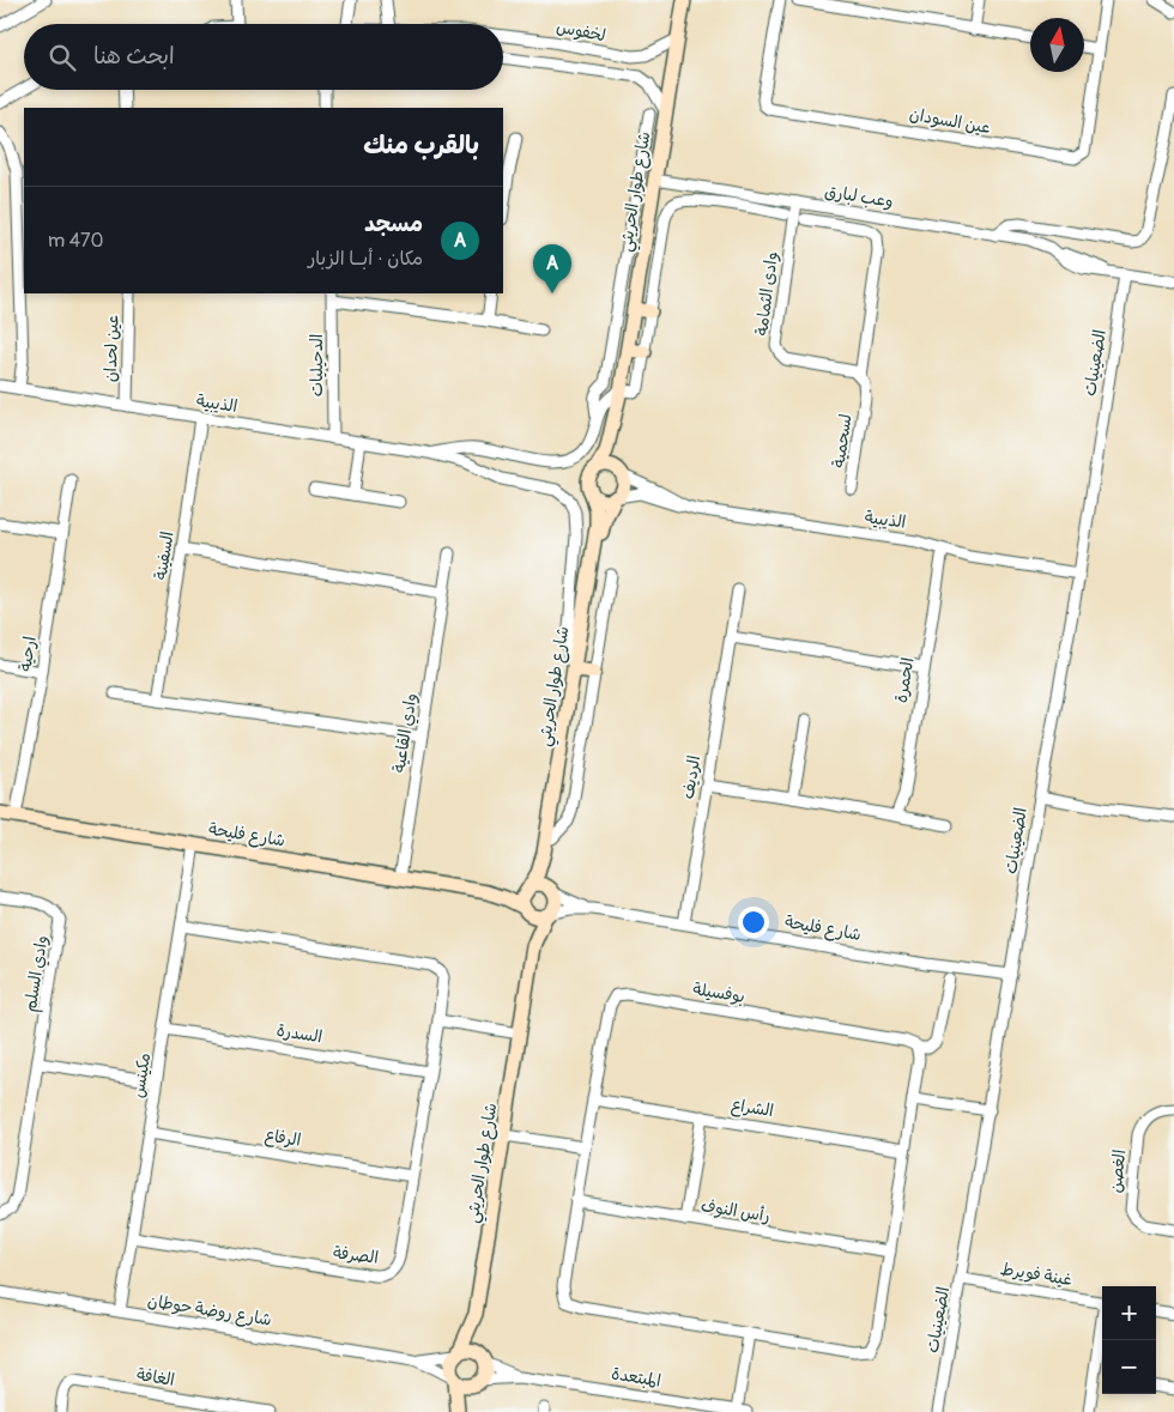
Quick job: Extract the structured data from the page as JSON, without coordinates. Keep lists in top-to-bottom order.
{
  "streets": {
    "street": [
      "لخفوس",
      "عين السودان",
      "شارع طوار الحريثي",
      "وعب لبارق",
      "وادى الثمامة",
      "عين لحدان",
      "الضعينيات",
      "الدحيليات",
      "الذيبية",
      "لسحمية",
      "السفينة",
      "ارحية",
      "الحمرة",
      "وادي القاعية",
      "الرديف",
      "شارع فليحة",
      "وادي السلم",
      "بوفسيلة",
      "السدرة",
      "مكينس",
      "الشراع",
      "الرفاع",
      "الغصن",
      "رأس النوف",
      "الصرفة",
      "غينة فويرط",
      "شارع روضة حوطان",
      "الغافة",
      "المبتعدة"
    ]
  },
  "crossings": [
    ["لخفوس", "شارع طوار الحريثي"],
    ["شارع طوار الحريثي", "وعب لبارق"],
    ["شارع طوار الحريثي", "الذيبية"],
    ["شارع طوار الحريثي", "شارع فليحة"],
    ["شارع طوار الحريثي", "شارع روضة حوطان"],
    ["شارع طوار الحريثي", "المبتعدة"],
    ["وعب لبارق", "وادى الثمامة"],
    ["وعب لبارق", "الضعينيات"],
    ["وادى الثمامة", "لسحمية"],
    ["عين لحدان", "الذيبية"],
    ["الضعينيات", "الذيبية"],
    ["الضعينيات", "شارع فليحة"],
    ["الضعينيات", "غينة فويرط"],
    ["الدحيليات", "الذيبية"],
    ["الذيبية", "السفينة"],
    ["الذيبية", "الحمرة"],
    ["ارحية", "شارع فليحة"],
    ["وادي القاعية", "شارع فليحة"],
    ["الرديف", "شارع فليحة"],
    ["شارع فليحة", "مكينس"],
    ["بوفسيلة", "الشراع"],
    ["بوفسيلة", "رأس النوف"],
    ["السدرة", "مكينس"],
    ["السدرة", "الصرفة"],
    ["مكينس", "الرفاع"],
    ["مكينس", "الصرفة"],
    ["مكينس", "شارع روضة حوطان"],
    ["الرفاع", "الصرفة"],
    ["شارع روضة حوطان", "المبتعدة"]
  ],
  "north": "top",
  "page": {
    "search": "ابحث هنا",
    "heading": "بالقرب منك",
    "list": [
      {
        "mark": "A",
        "name": "مسجد",
        "note": "مكان · أبــا الزبار",
        "value": "470 m"
      }
    ],
    "pins": "A",
    "map_buttons": ["+", "−"]
  }
}
